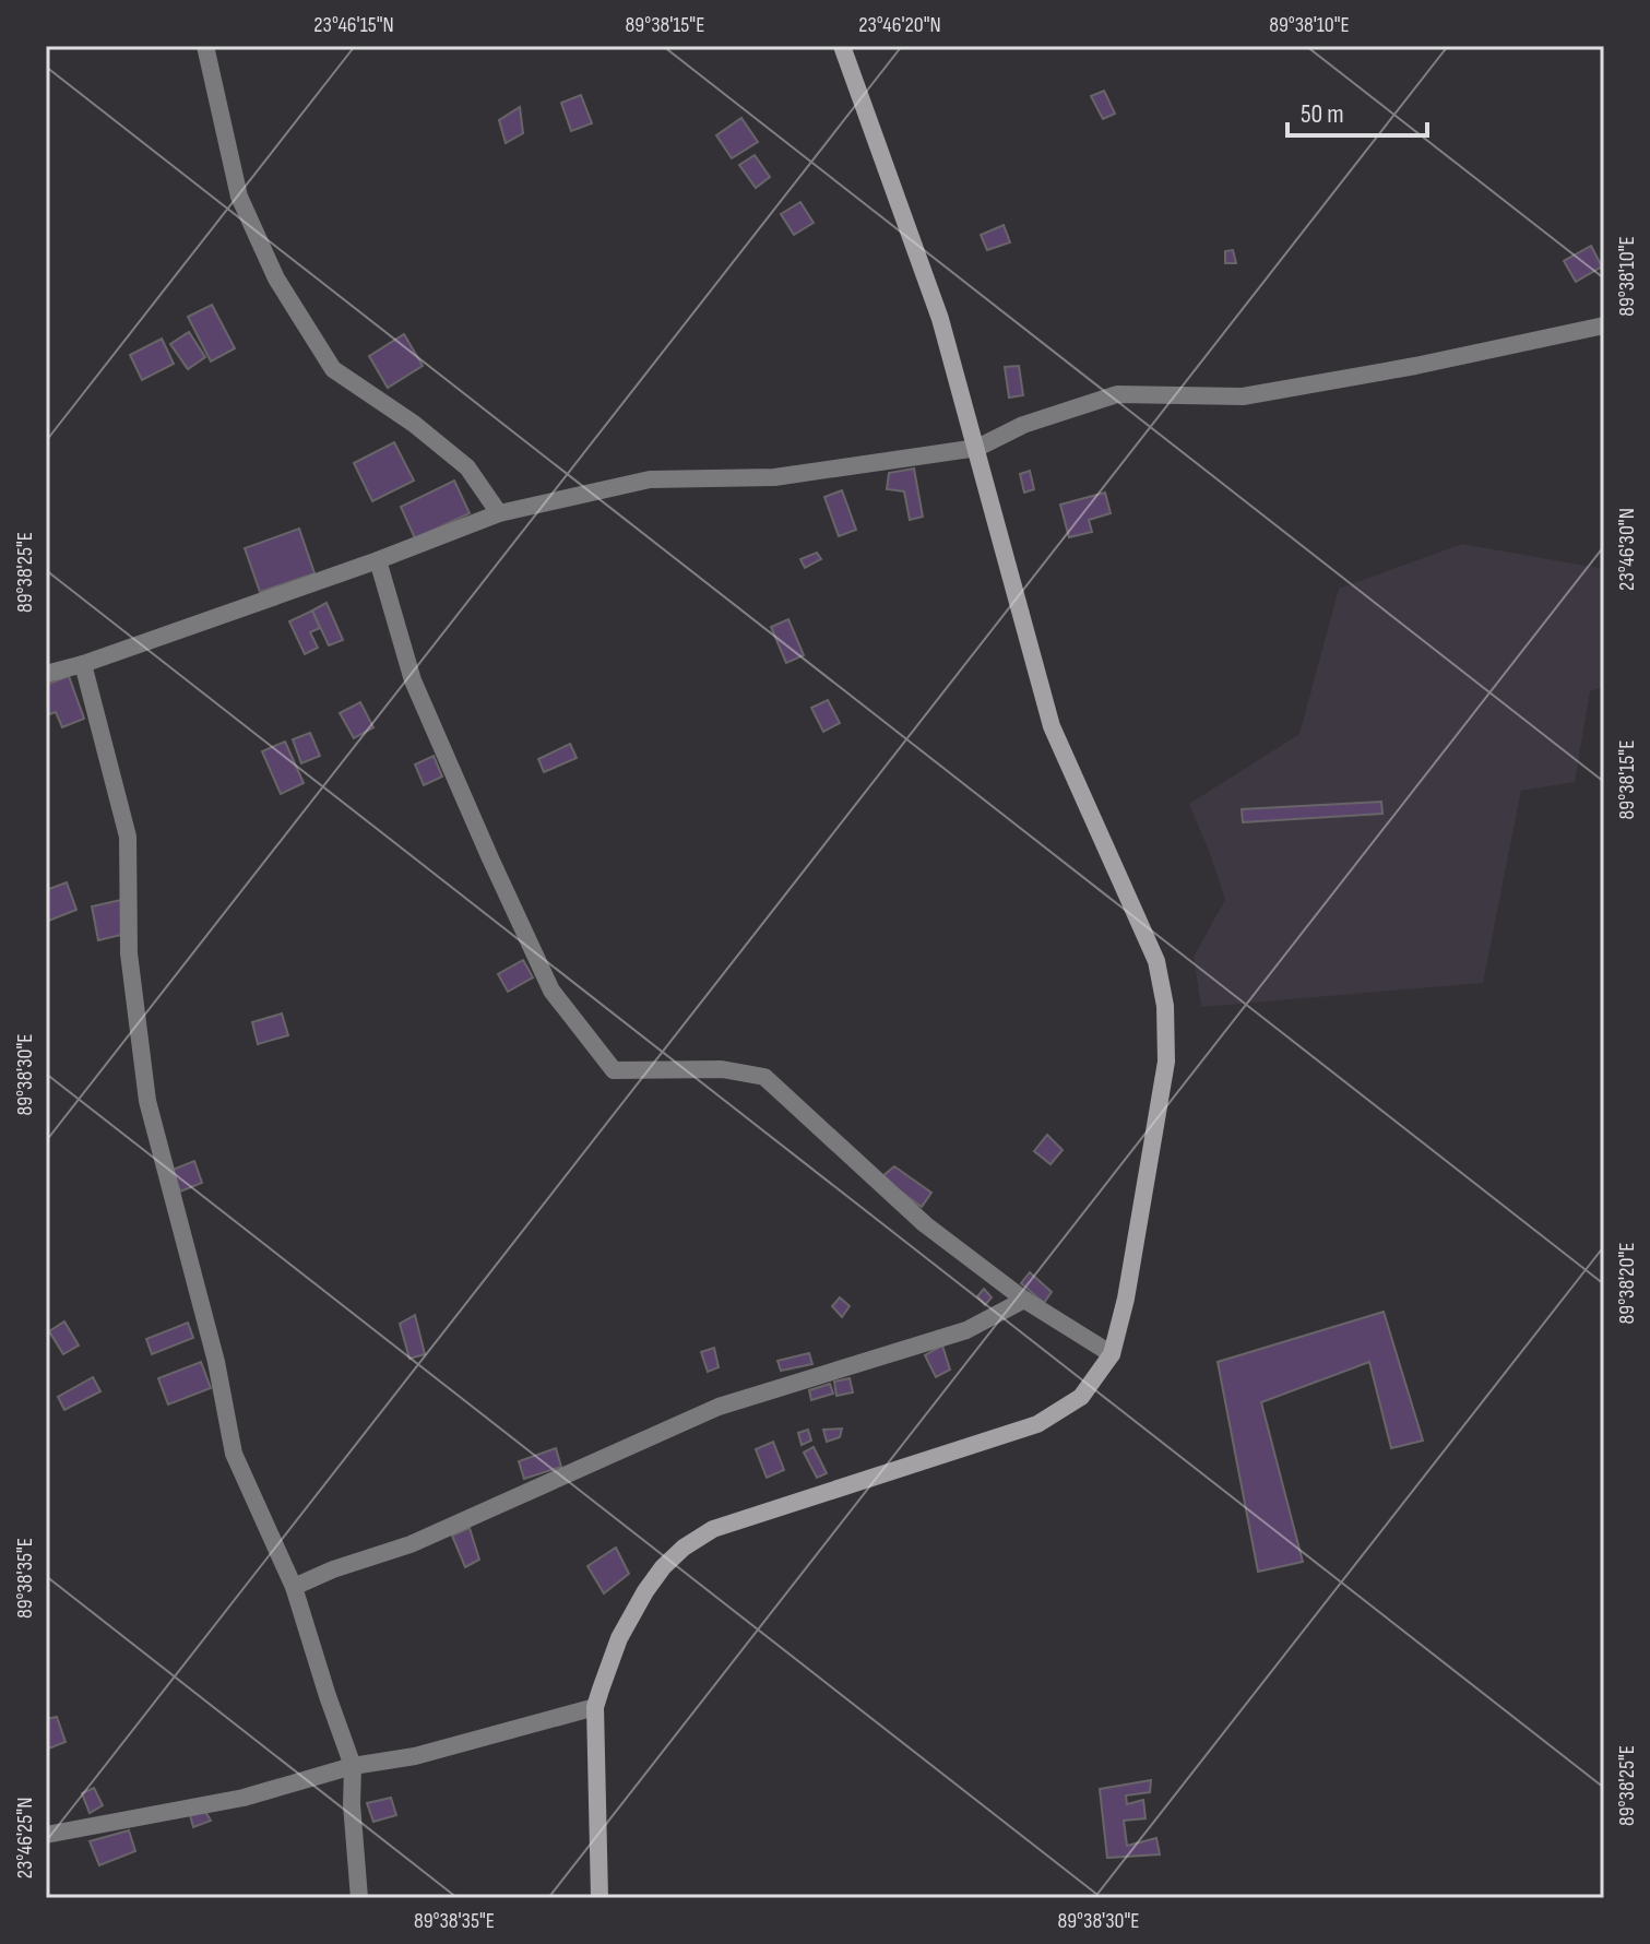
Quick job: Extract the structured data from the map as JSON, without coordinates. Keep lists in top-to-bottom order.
{
  "scale_bar": "50 m",
  "coordinates": [
    "23°46'15\"N",
    "89°38'15\"E",
    "23°46'20\"N",
    "89°38'10\"E",
    "23°46'30\"N",
    "89°38'25\"E",
    "89°38'30\"E",
    "89°38'20\"E",
    "89°38'35\"E",
    "23°46'25\"N"
  ]
}
